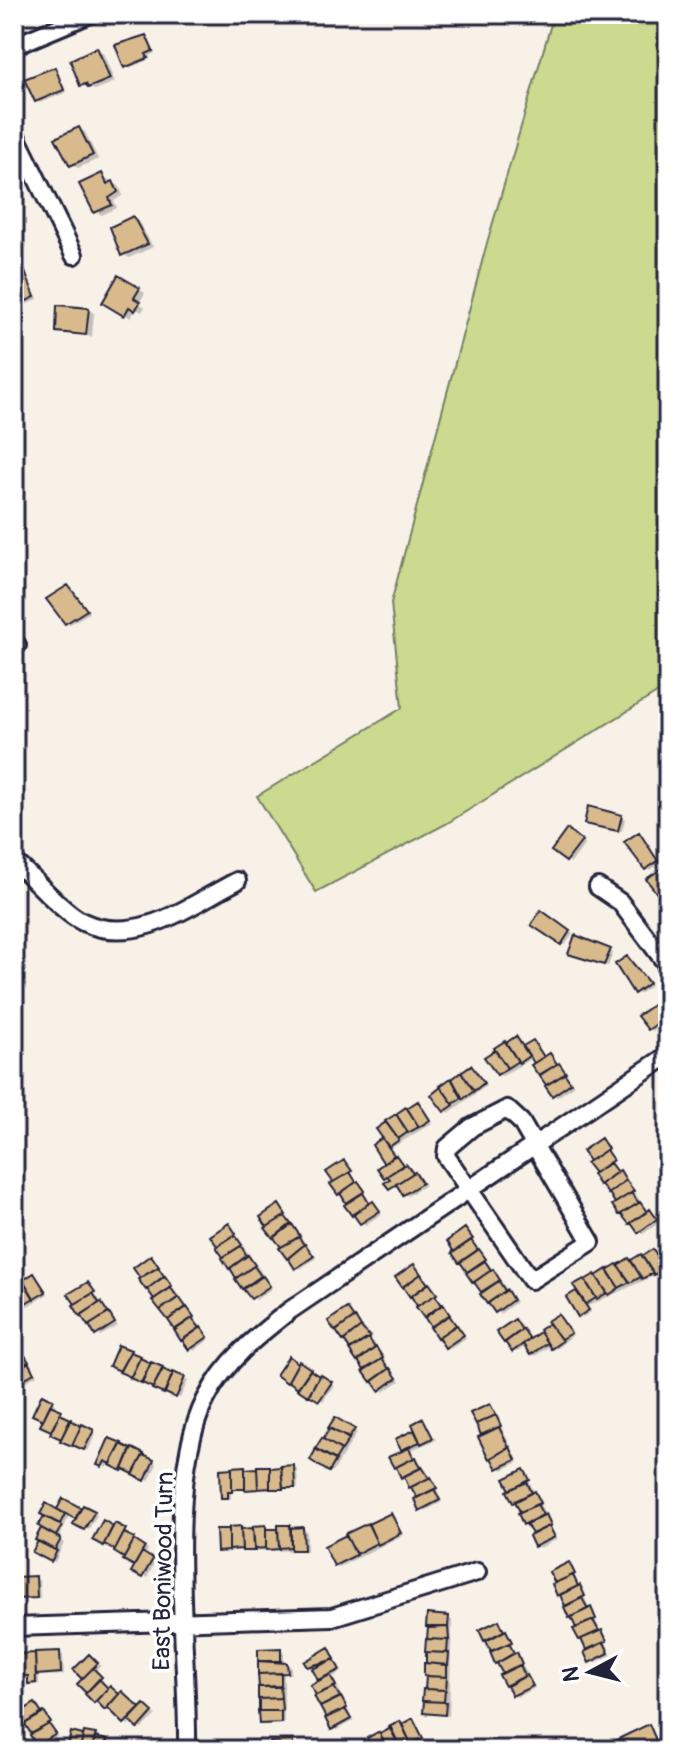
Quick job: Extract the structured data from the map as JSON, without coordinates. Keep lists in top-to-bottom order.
{
  "streets": {
    "street": ["East Boniwood Turn"]
  },
  "north": "left"
}
